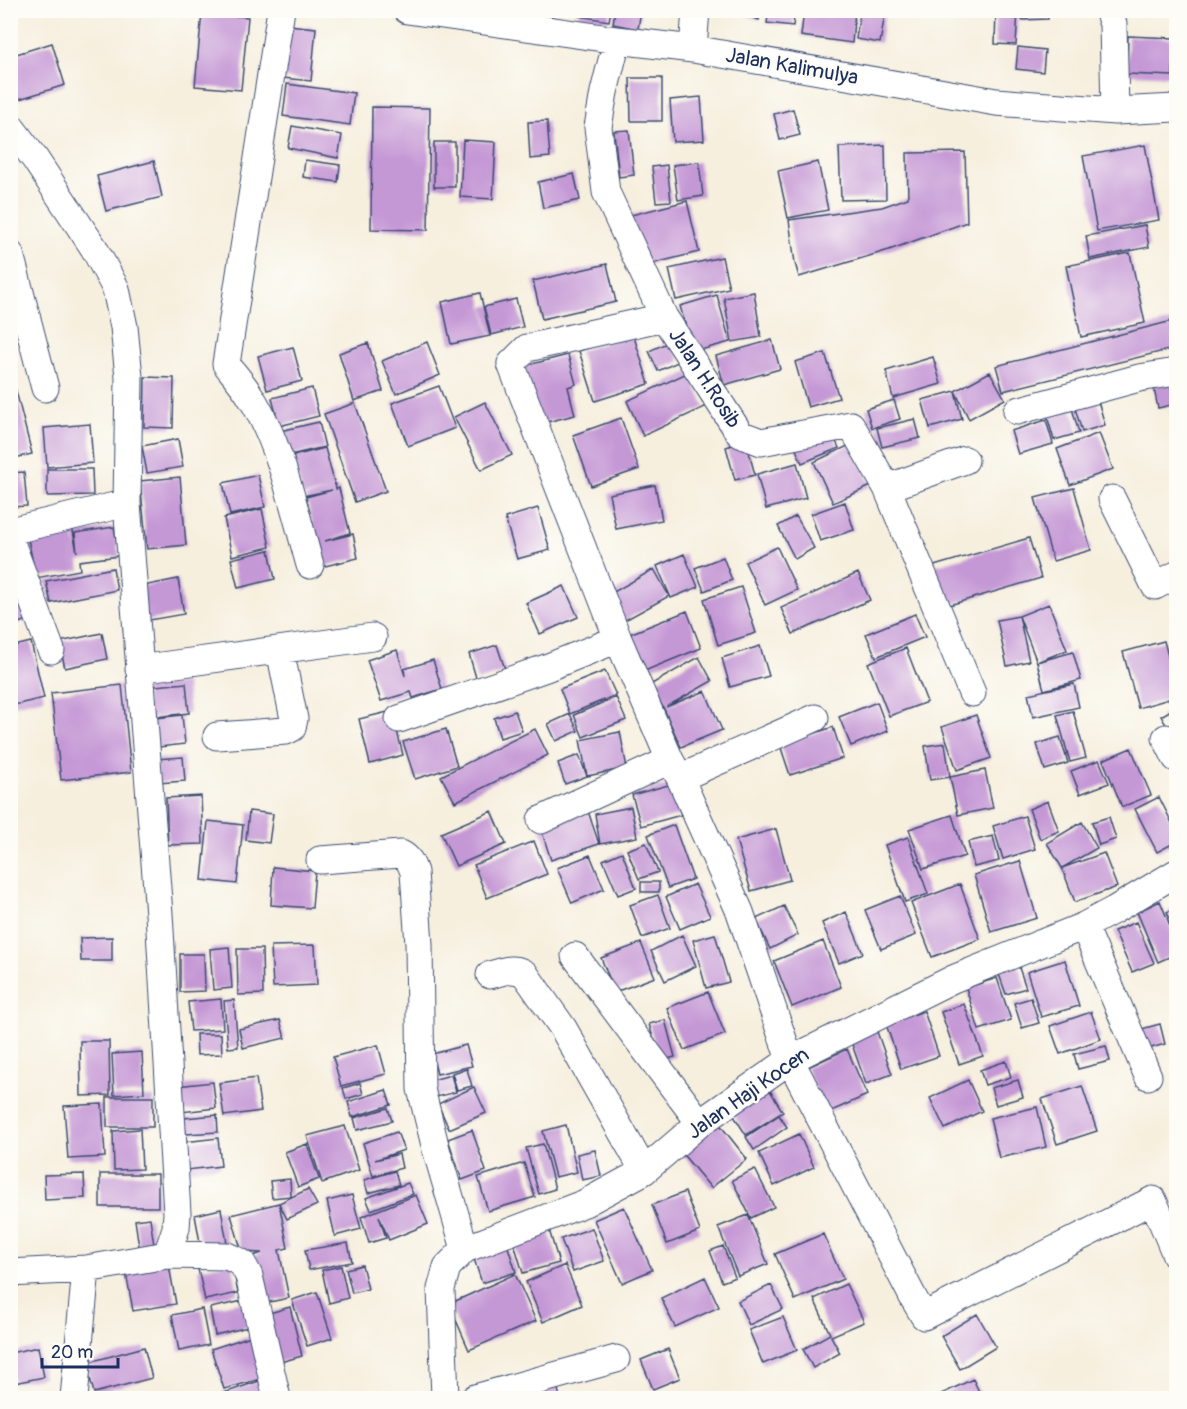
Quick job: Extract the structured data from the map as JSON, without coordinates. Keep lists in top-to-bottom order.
{
  "streets": {
    "street": ["Jalan Kalimulya", "Jalan H.Rosib", "Jalan Haji Kocen"]
  },
  "crossings": [
    ["Jalan Kalimulya", "Jalan H.Rosib"]
  ],
  "scale_bar": "20 m"
}
